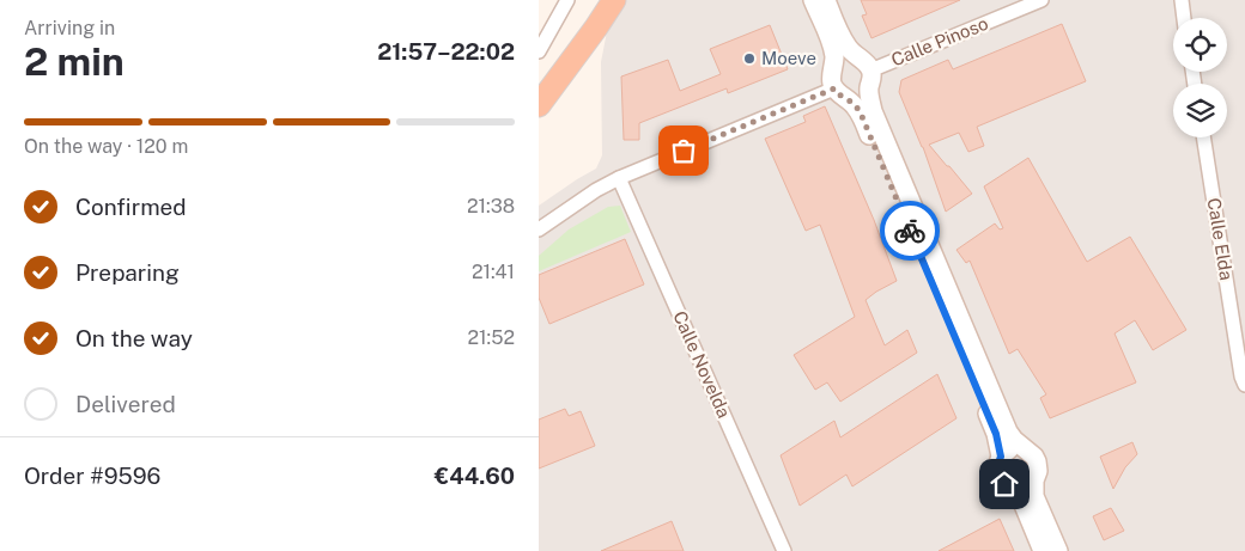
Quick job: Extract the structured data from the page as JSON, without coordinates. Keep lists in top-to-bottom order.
{
  "streets": {
    "street": ["Calle Pinoso", "Calle Elda", "Calle Novelda"]
  },
  "places": ["Moeve"],
  "page": {
    "heading": ["2 min", "Arriving in", "21:57–22:02"],
    "panel": ["Order #9596", "€44.60"],
    "bar": "On the way · 120 m",
    "list": [
      ["Confirmed", "21:38"],
      ["Preparing", "21:41"],
      ["On the way", "21:52"],
      "Delivered"
    ]
  }
}
